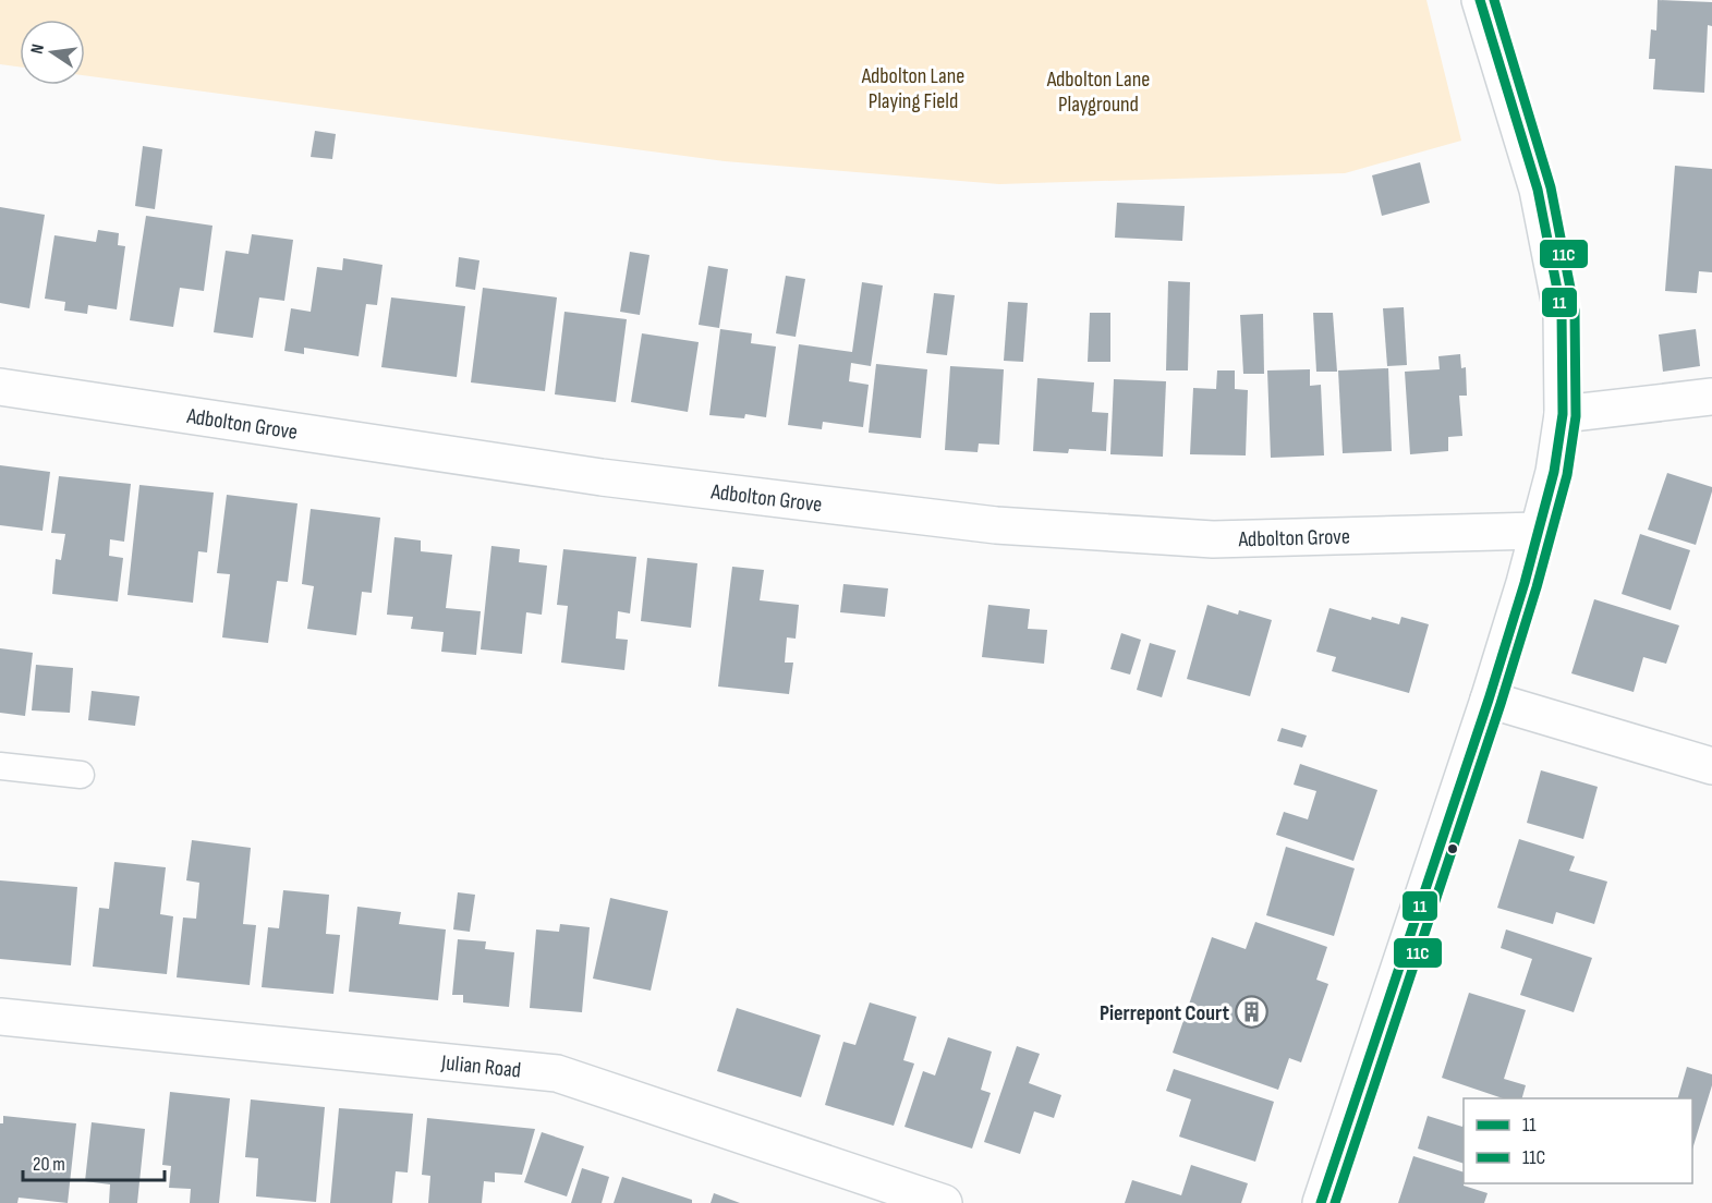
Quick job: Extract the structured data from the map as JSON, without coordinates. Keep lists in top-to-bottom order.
{
  "streets": {
    "street": ["Adbolton Grove", "Julian Road"]
  },
  "parks": ["Adbolton Lane Playing Field", "Adbolton Lane Playground"],
  "places": {
    "building": ["Pierrepont Court"]
  },
  "lines": ["transit line 11", "transit line 11C"],
  "legend": ["11", "11C"],
  "scale_bar": "20 m",
  "north": "left"
}
